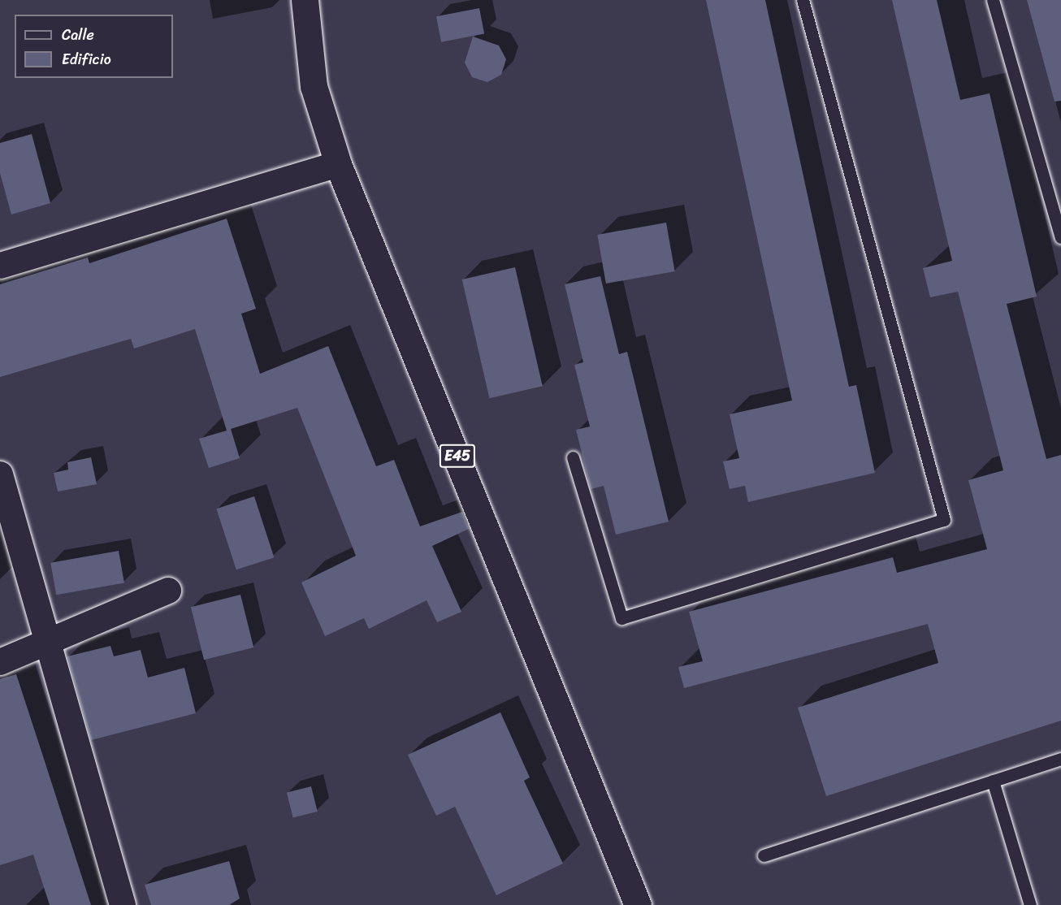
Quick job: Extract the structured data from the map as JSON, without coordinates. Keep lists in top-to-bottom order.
{
  "streets": {
    "highway": ["E45"]
  },
  "legend": ["Calle", "Edificio"]
}
